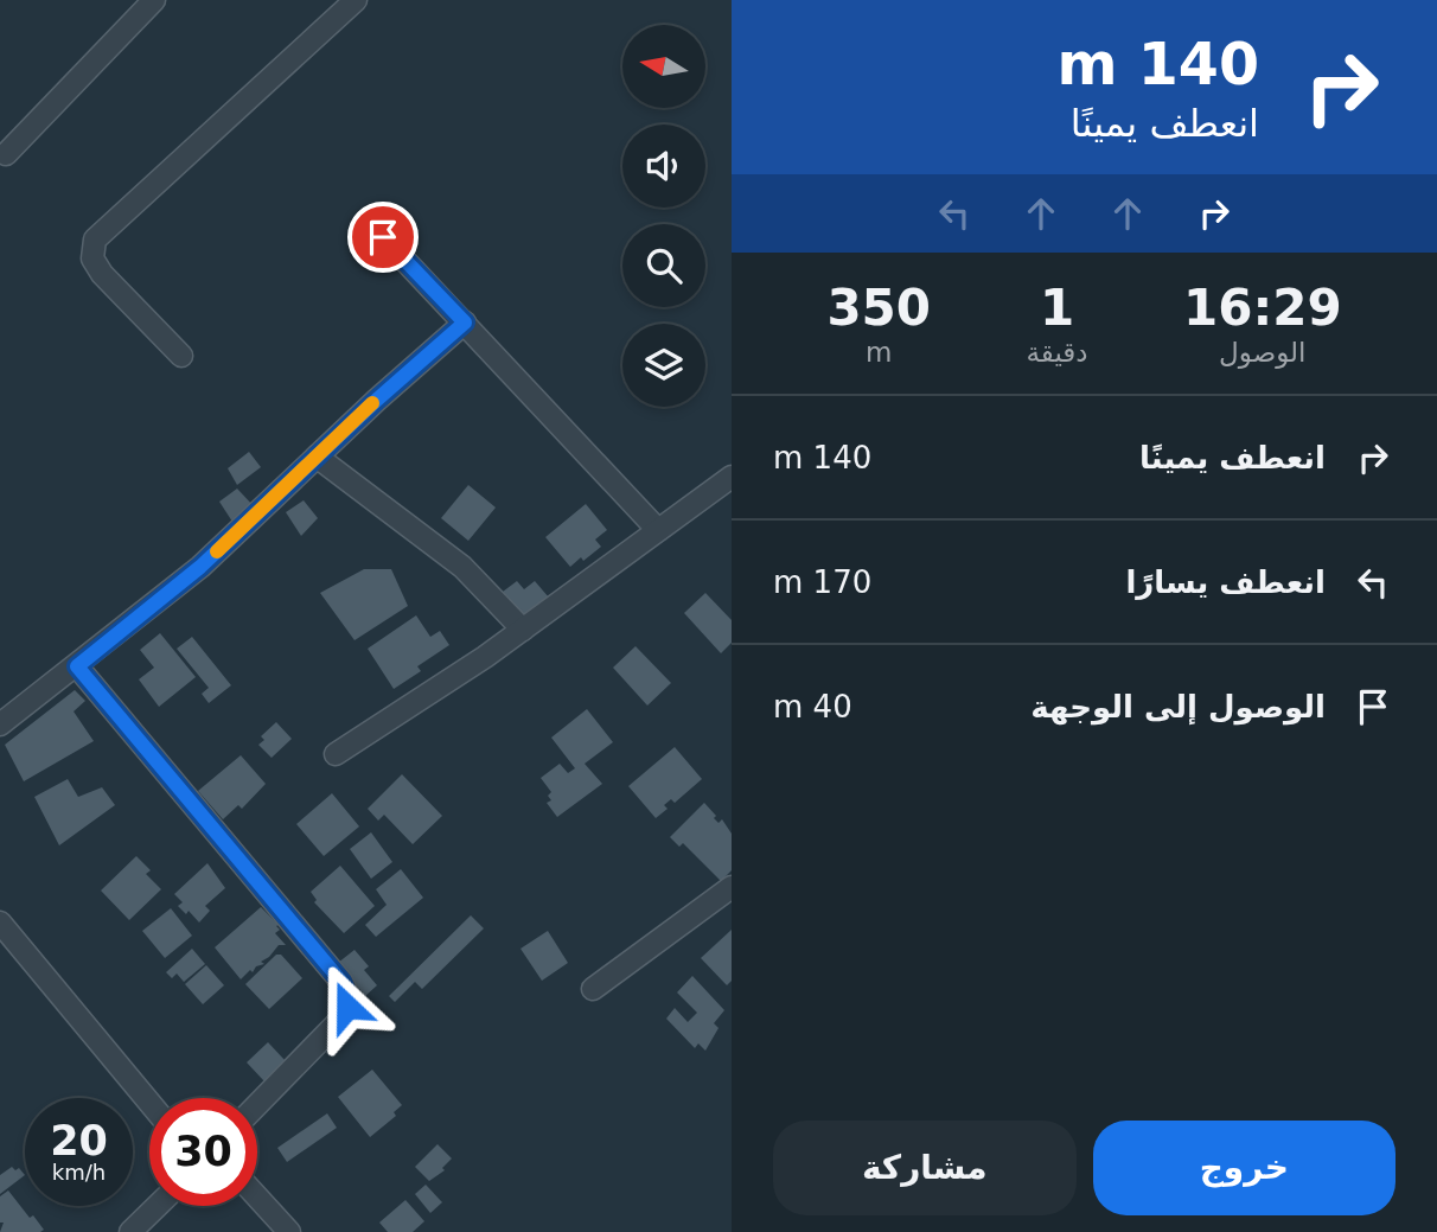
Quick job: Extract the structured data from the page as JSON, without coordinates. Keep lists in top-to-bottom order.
{
  "north": "left",
  "page": {
    "turn": ["140 m", "انعطف يمينًا"],
    "eta": [
      "16:29",
      "الوصول",
      "1",
      "دقيقة",
      "350",
      "m"
    ],
    "list": [
      {
        "name": "انعطف يمينًا",
        "value": "140 m"
      },
      {
        "name": "انعطف يسارًا",
        "value": "170 m"
      },
      {
        "name": "الوصول إلى الوجهة",
        "value": "40 m"
      }
    ],
    "speed": "20 km/h",
    "limit": "30",
    "buttons": ["خروج", "مشاركة"]
  }
}
